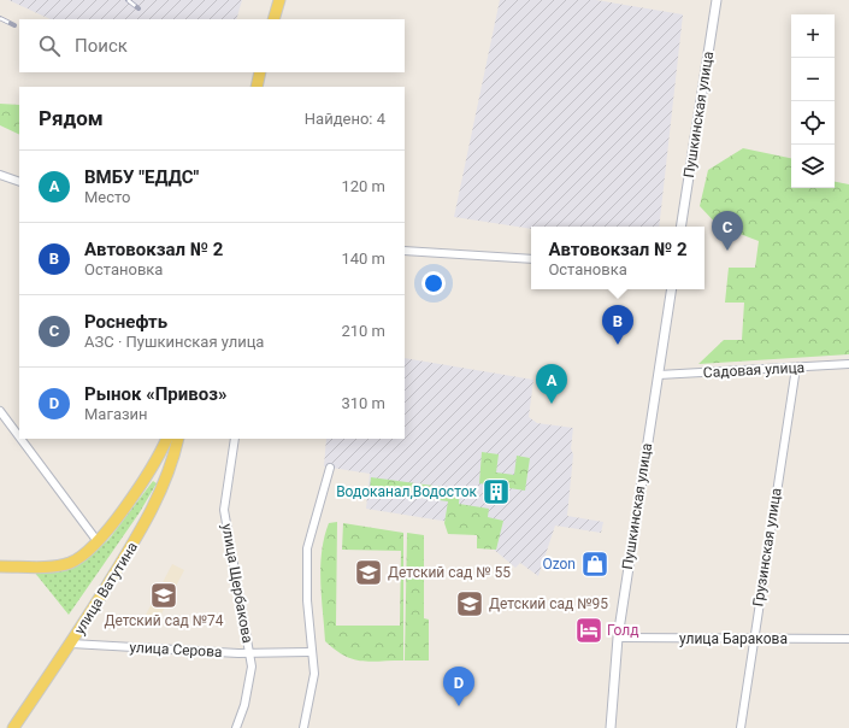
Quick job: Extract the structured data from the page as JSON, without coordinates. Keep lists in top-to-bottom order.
{
  "streets": {
    "main road": ["улица Ватутина"],
    "street": [
      "Пушкинская улица",
      "Садовая улица",
      "Грузинская улица",
      "улица Щербакова",
      "улица Баракова",
      "улица Серова"
    ]
  },
  "crossings": [
    ["Пушкинская улица", "Садовая улица"],
    ["Пушкинская улица", "улица Баракова"],
    ["Садовая улица", "Грузинская улица"],
    ["Грузинская улица", "улица Баракова"],
    ["улица Щербакова", "улица Серова"],
    ["улица Ватутина", "улица Серова"]
  ],
  "places": {
    "building": ["Водоканал,Водосток"],
    "shop": ["Ozon"],
    "school or university": ["Детский сад № 55", "Детский сад №74", "Детский сад №95"],
    "hotel": ["Голд"]
  },
  "page": {
    "map_buttons": ["+", "−"],
    "search": "Поиск",
    "heading": ["Рядом", "Найдено: 4"],
    "list": [
      {
        "mark": "A",
        "name": "ВМБУ \"ЕДДС\"",
        "note": "Место",
        "value": "120 m"
      },
      {
        "mark": "B",
        "name": "Автовокзал № 2",
        "note": "Остановка",
        "value": "140 m"
      },
      {
        "mark": "C",
        "name": "Роснефть",
        "note": "АЗС · Пушкинская улица",
        "value": "210 m"
      },
      {
        "mark": "D",
        "name": "Рынок «Привоз»",
        "note": "Магазин",
        "value": "310 m"
      }
    ],
    "pins": [
      "C",
      "B",
      "A",
      "D"
    ],
    "popup": ["Автовокзал № 2", "Остановка"]
  }
}
